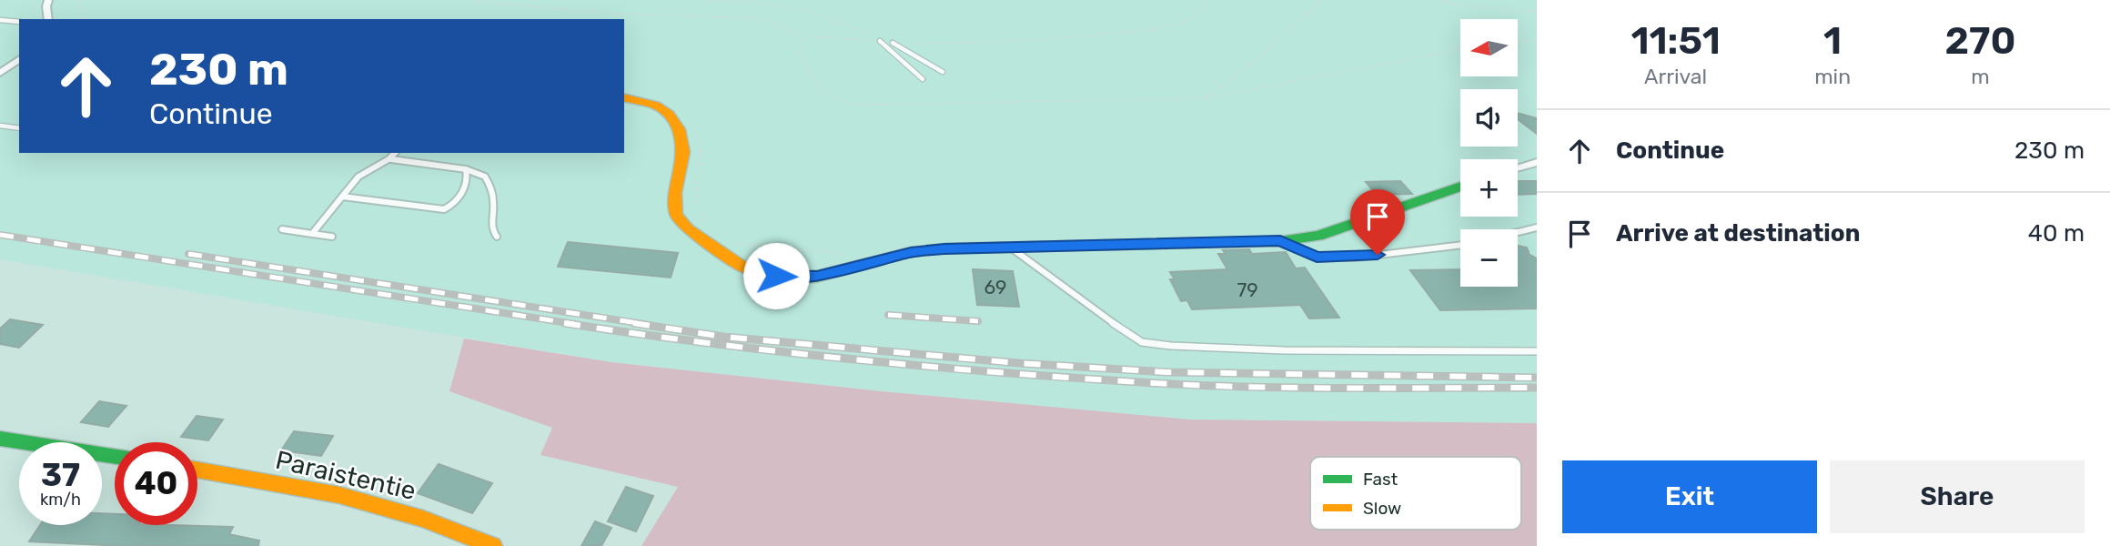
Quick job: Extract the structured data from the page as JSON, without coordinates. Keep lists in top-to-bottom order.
{
  "streets": {
    "street": ["Paraistentie"]
  },
  "house_numbers": ["69", "79"],
  "legend": ["Fast", "Slow"],
  "north": "left",
  "page": {
    "eta": [
      "11:51",
      "Arrival",
      "1",
      "min",
      "270",
      "m"
    ],
    "map_buttons": ["+", "−"],
    "turn": ["230 m", "Continue"],
    "list": [
      {
        "name": "Continue",
        "value": "230 m"
      },
      {
        "name": "Arrive at destination",
        "value": "40 m"
      }
    ],
    "speed": "37 km/h",
    "limit": "40",
    "buttons": ["Exit", "Share"]
  }
}
